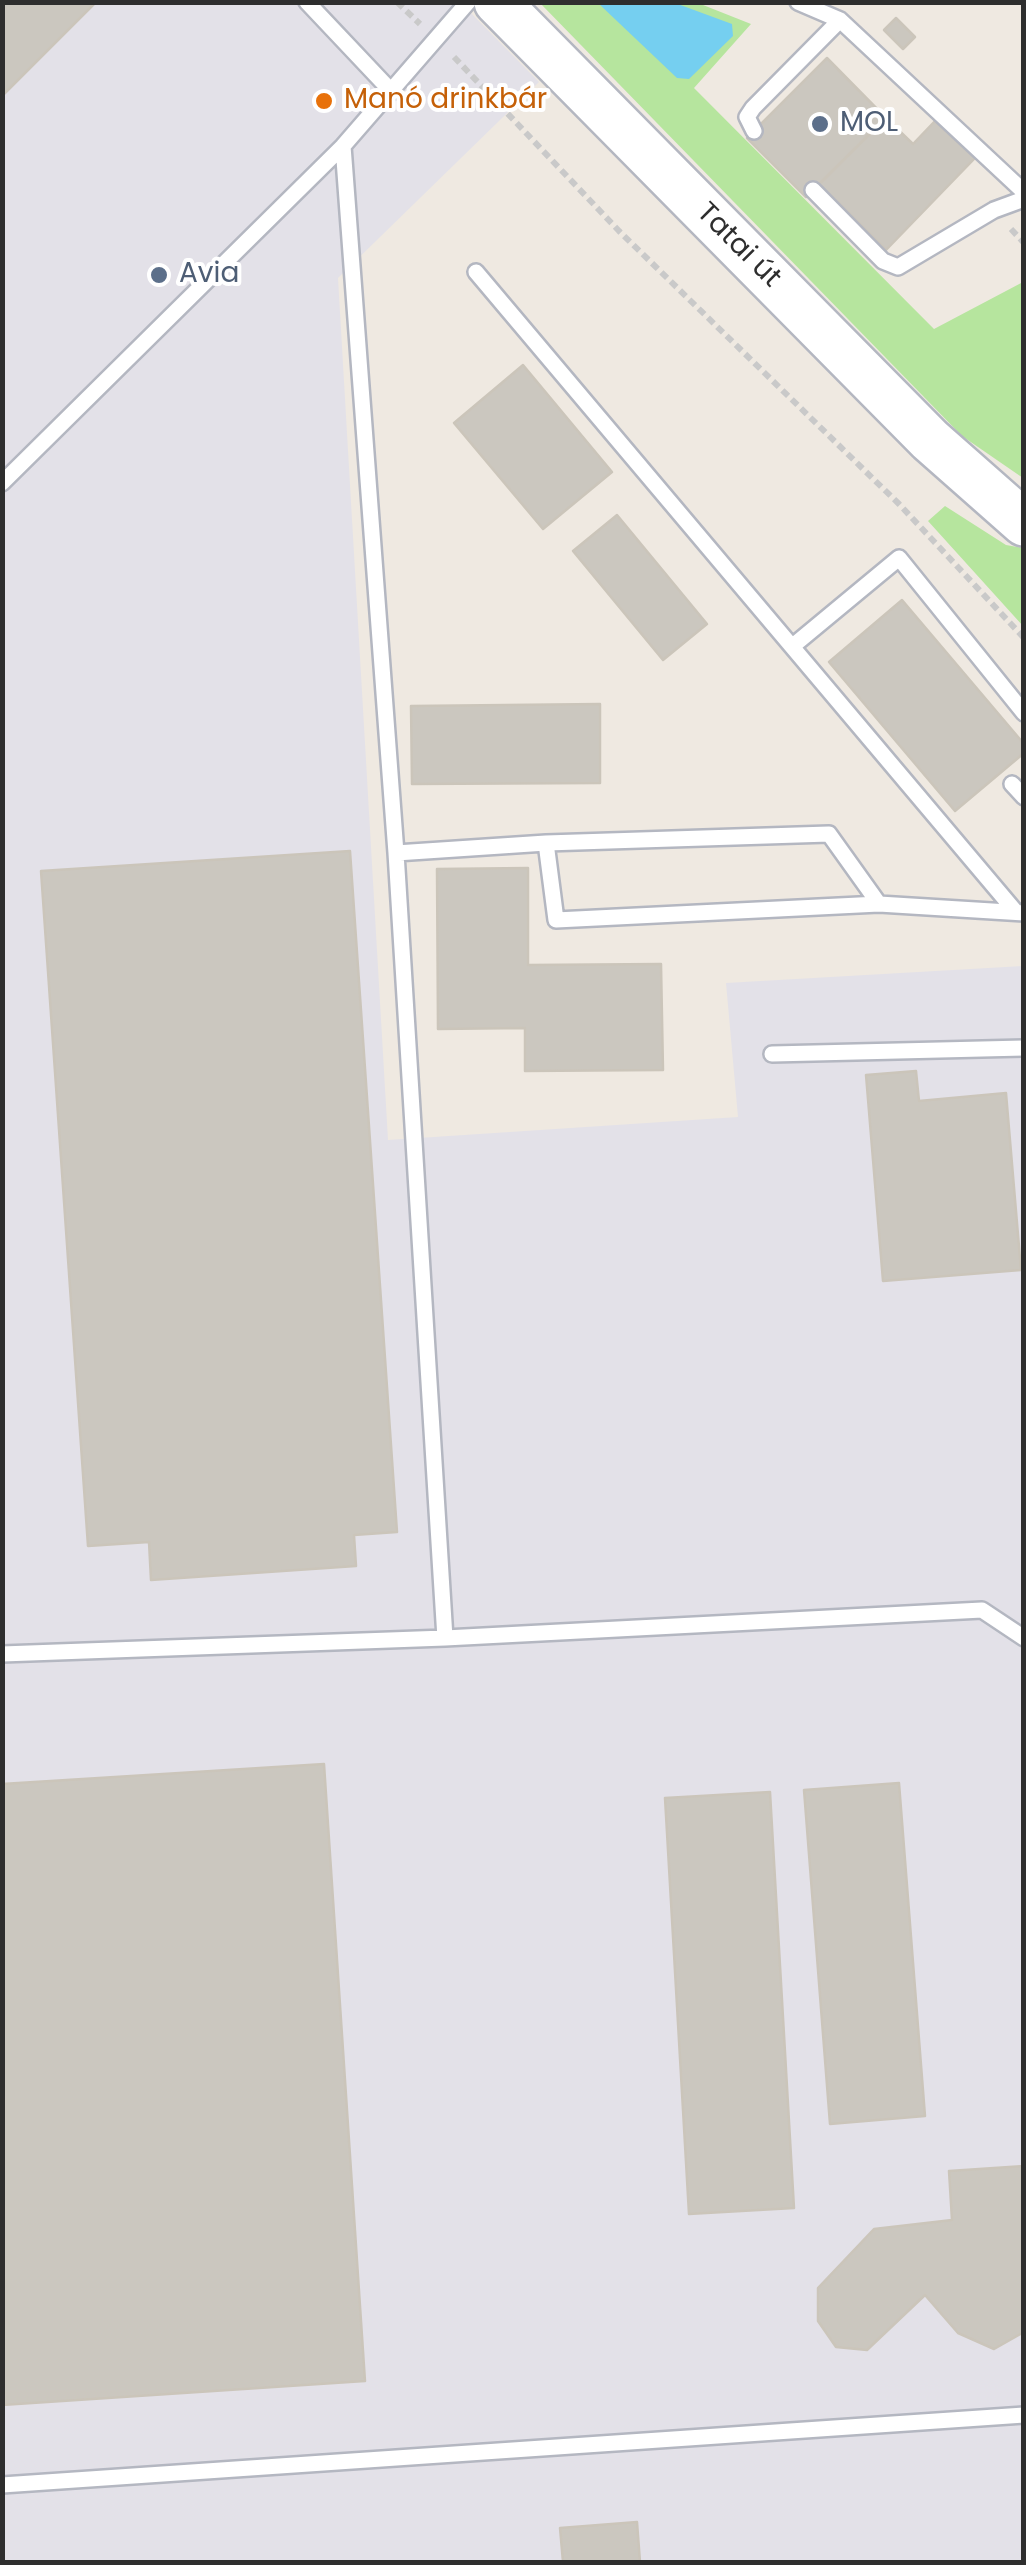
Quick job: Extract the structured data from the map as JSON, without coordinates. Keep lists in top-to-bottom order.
{
  "streets": {
    "street": ["Tatai út"]
  },
  "places": ["Manó drinkbár", "MOL", "Avia"]
}
